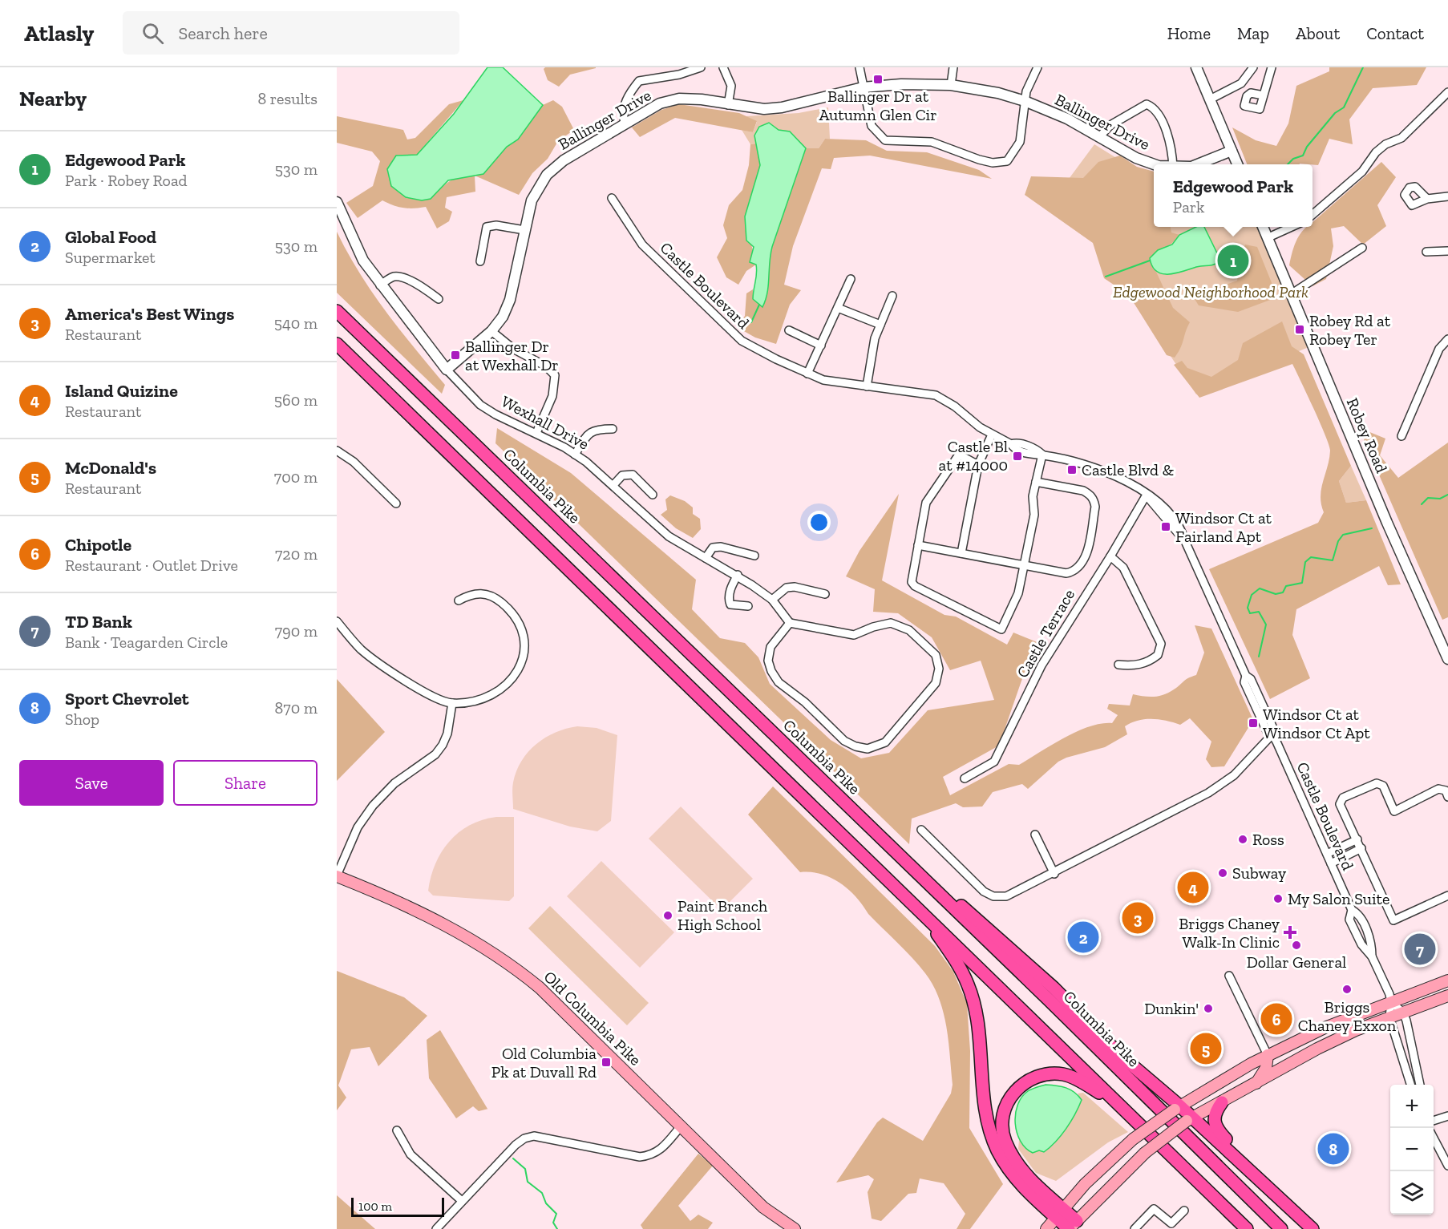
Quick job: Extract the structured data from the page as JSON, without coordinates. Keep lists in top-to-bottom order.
{
  "streets": {
    "highway": ["Columbia Pike"],
    "main road": ["Old Columbia Pike"],
    "street": [
      "Ballinger Drive",
      "Castle Boulevard",
      "Wexhall Drive",
      "Robey Road",
      "Castle Terrace"
    ]
  },
  "crossings": [
    ["Ballinger Drive", "Wexhall Drive"],
    ["Castle Boulevard", "Castle Terrace"]
  ],
  "parks": ["Edgewood Neighborhood Park"],
  "places": {
    "transit": [
      "Ballinger Dr at Autumn Glen Cir",
      "Robey Rd at Robey Ter",
      "Ballinger Dr at Wexhall Dr",
      "Castle Bl at #14000",
      "Castle Blvd &",
      "Windsor Ct at Fairland Apt",
      "Windsor Ct at Windsor Ct Apt",
      "Old Columbia Pk at Duvall Rd"
    ],
    "other": [
      "Ross",
      "Subway",
      "My Salon Suite",
      "Paint Branch High School",
      "Dollar General",
      "Briggs Chaney Exxon",
      "Dunkin'"
    ],
    "health": ["Briggs Chaney Walk-In Clinic"]
  },
  "scale_bar": "100 m",
  "page": {
    "header": "Atlasly",
    "search": "Search here",
    "nav": [
      "Home",
      "Map",
      "About",
      "Contact"
    ],
    "heading": ["Nearby", "8 results"],
    "list": [
      {
        "mark": "1",
        "name": "Edgewood Park",
        "note": "Park · Robey Road",
        "value": "530 m"
      },
      {
        "mark": "2",
        "name": "Global Food",
        "note": "Supermarket",
        "value": "530 m"
      },
      {
        "mark": "3",
        "name": "America's Best Wings",
        "note": "Restaurant",
        "value": "540 m"
      },
      {
        "mark": "4",
        "name": "Island Quizine",
        "note": "Restaurant",
        "value": "560 m"
      },
      {
        "mark": "5",
        "name": "McDonald's",
        "note": "Restaurant",
        "value": "700 m"
      },
      {
        "mark": "6",
        "name": "Chipotle",
        "note": "Restaurant · Outlet Drive",
        "value": "720 m"
      },
      {
        "mark": "7",
        "name": "TD Bank",
        "note": "Bank · Teagarden Circle",
        "value": "790 m"
      },
      {
        "mark": "8",
        "name": "Sport Chevrolet",
        "note": "Shop",
        "value": "870 m"
      }
    ],
    "popup": ["Edgewood Park", "Park"],
    "pins": [
      "1",
      "4",
      "3",
      "2",
      "7",
      "6",
      "5",
      "8"
    ],
    "buttons": ["Save", "Share"],
    "map_buttons": ["+", "−"],
    "scale": "100 m"
  }
}
